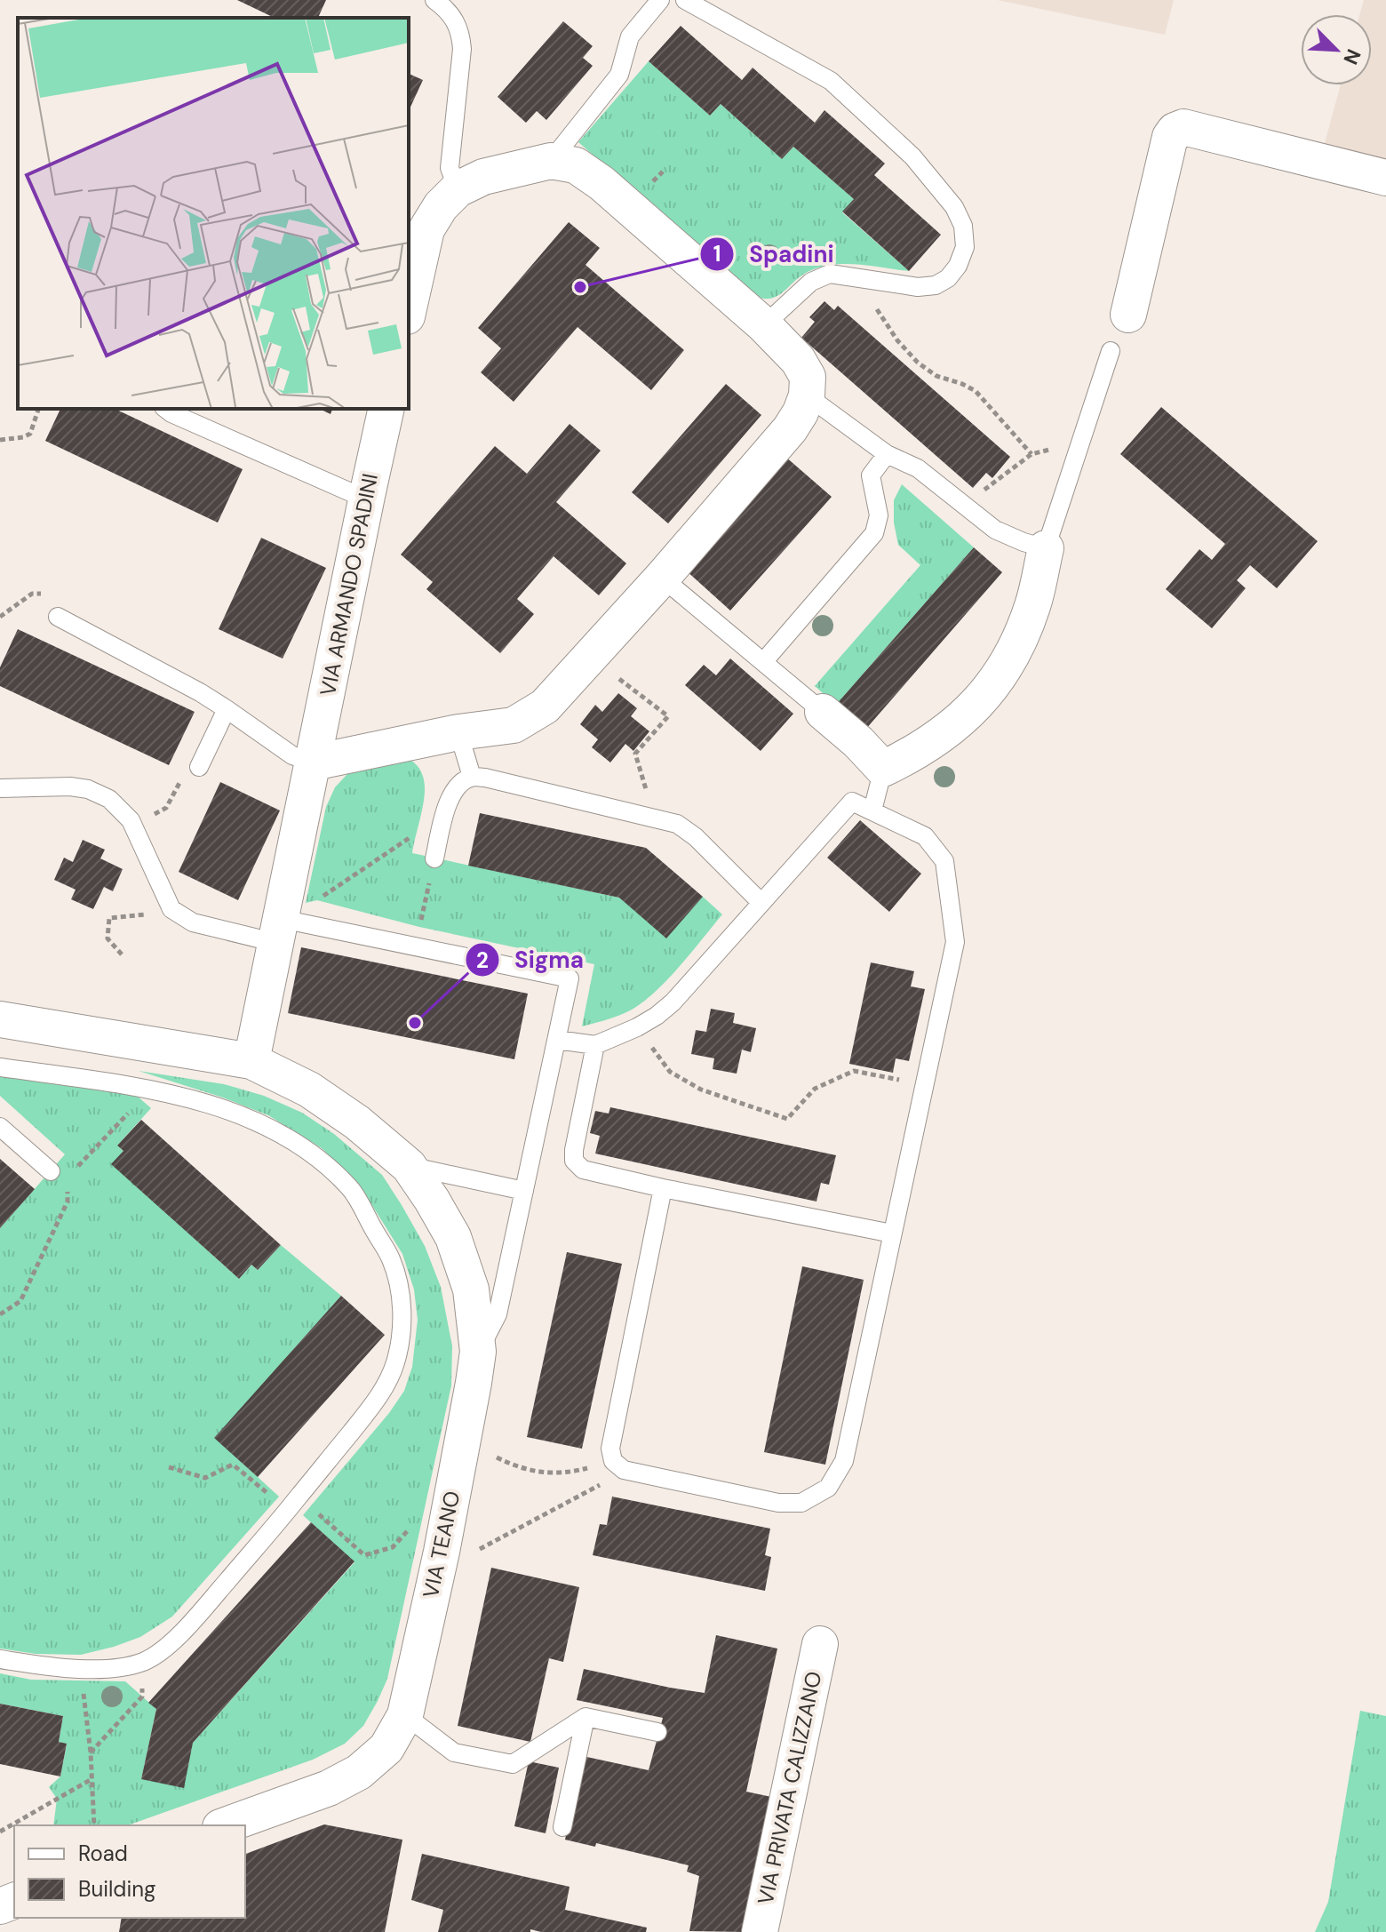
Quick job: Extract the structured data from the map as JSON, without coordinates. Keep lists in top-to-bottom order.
{
  "streets": {
    "street": ["VIA ARMANDO SPADINI", "VIA TEANO", "VIA PRIVATA CALIZZANO"]
  },
  "places": ["Spadini", "Sigma"],
  "legend": ["Road", "Building"],
  "north": "bottom right"
}
